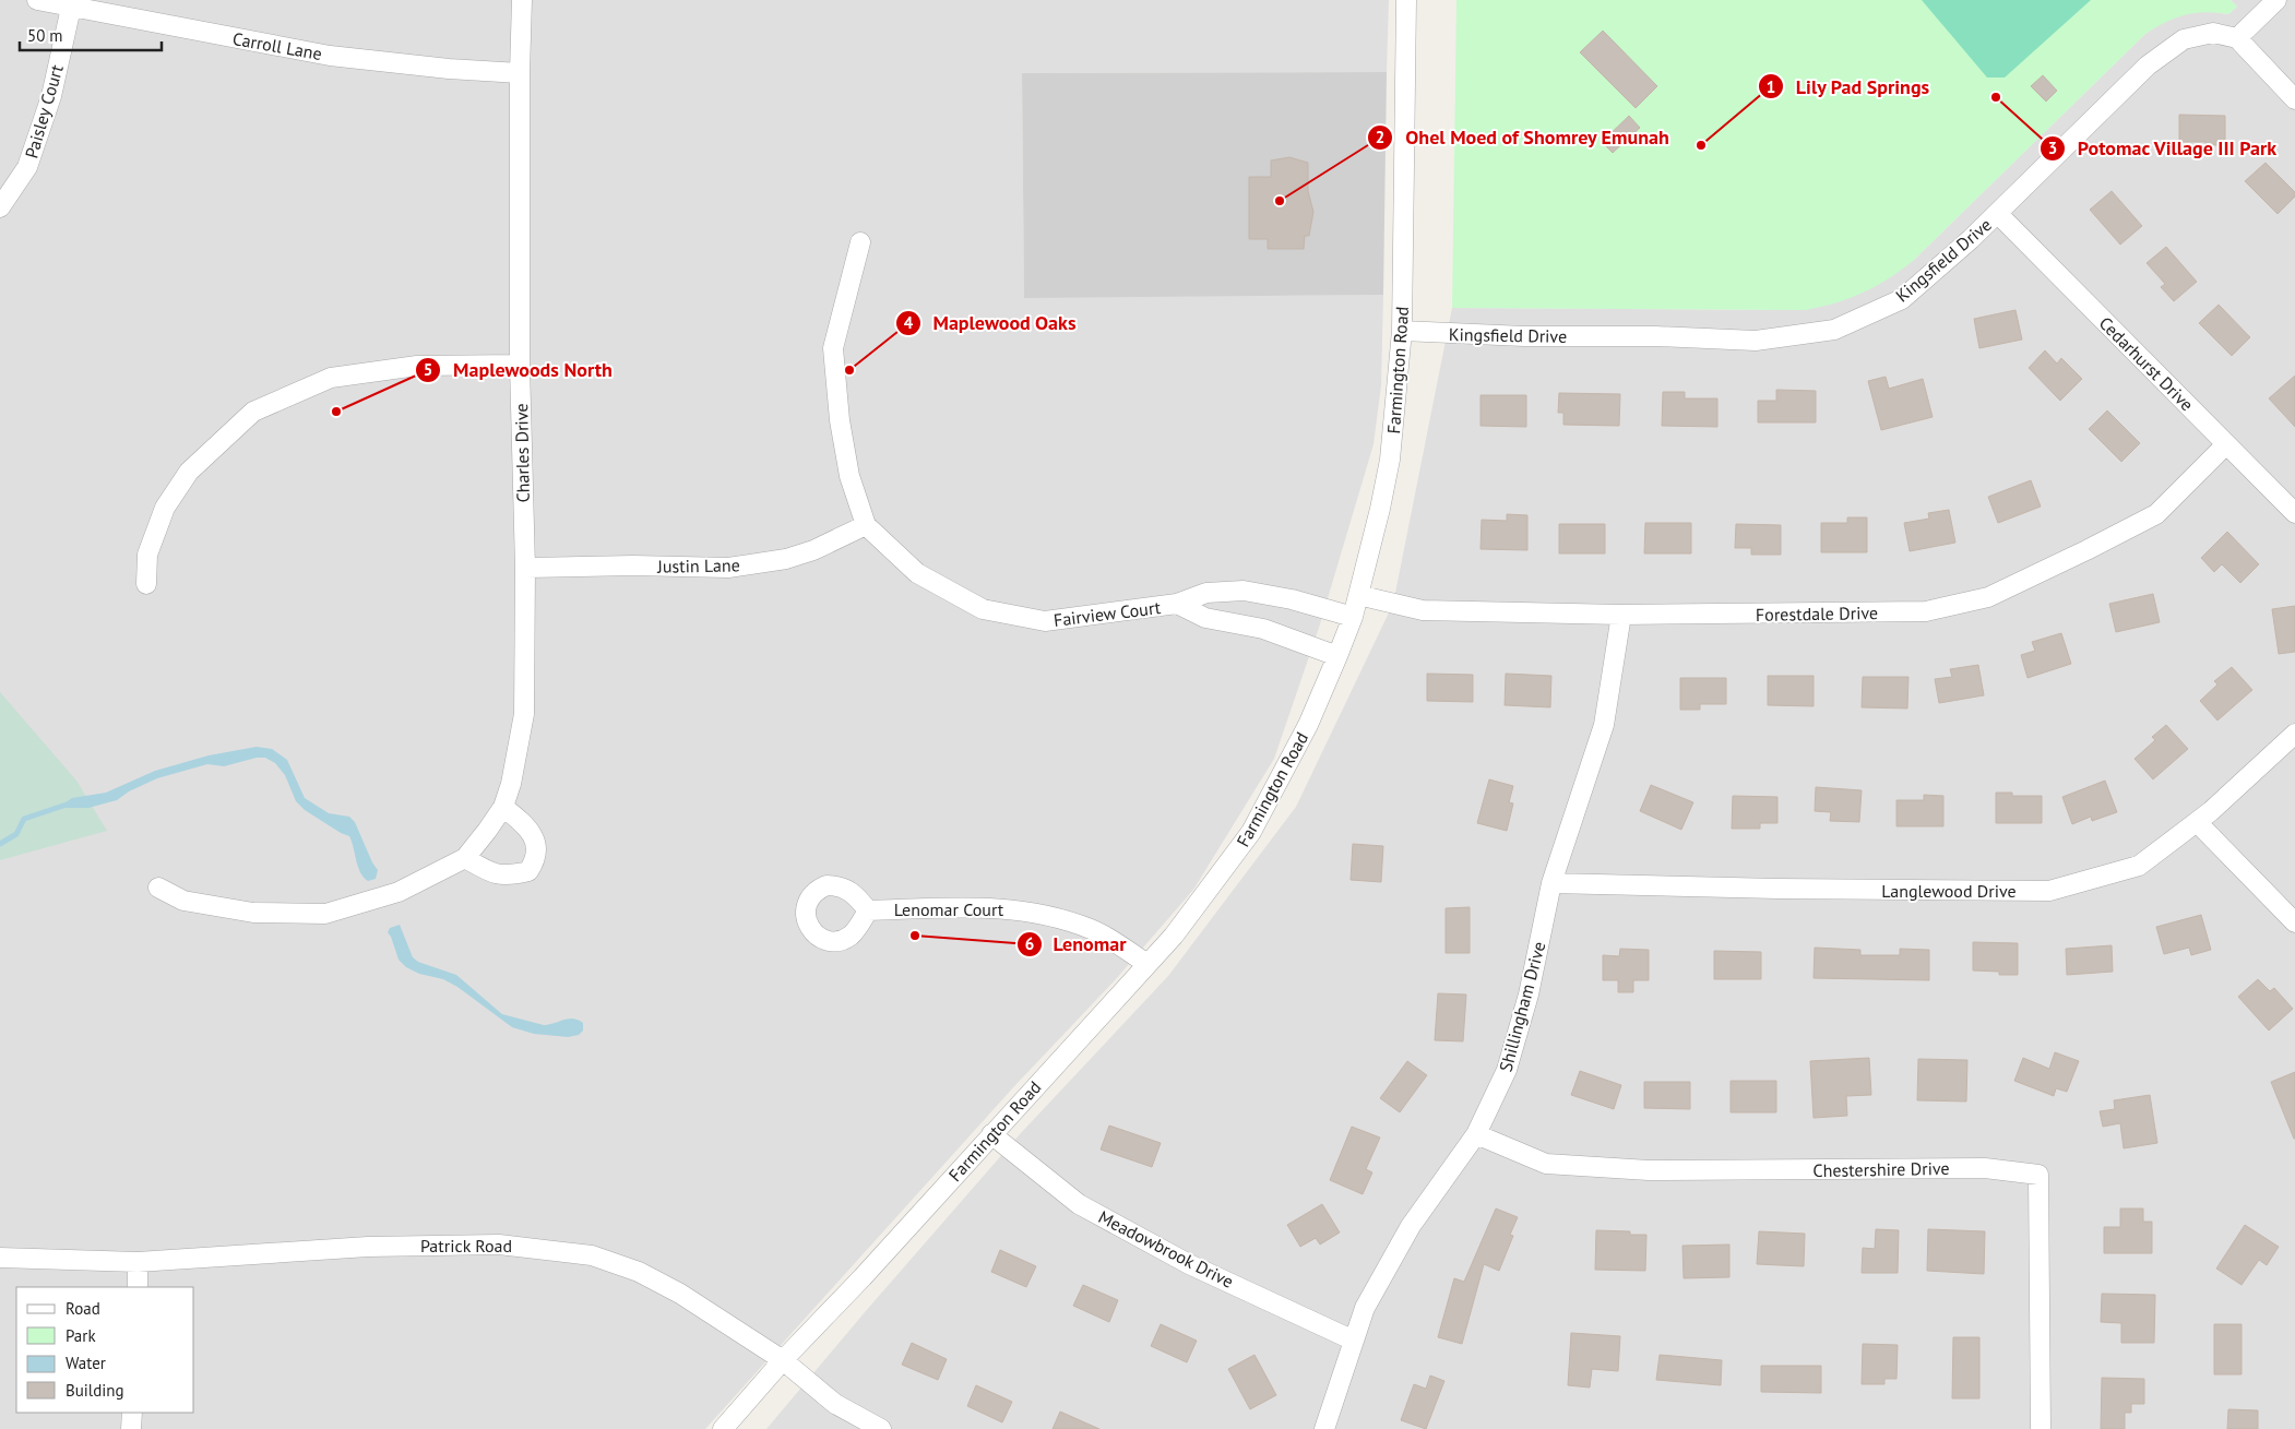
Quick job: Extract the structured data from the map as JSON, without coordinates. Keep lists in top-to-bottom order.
{
  "streets": {
    "street": [
      "Carroll Lane",
      "Paisley Court",
      "Kingsfield Drive",
      "Cedarhurst Drive",
      "Farmington Road",
      "Charles Drive",
      "Justin Lane",
      "Fairview Court",
      "Forestdale Drive",
      "Langlewood Drive",
      "Lenomar Court",
      "Shillingham Drive",
      "Chestershire Drive",
      "Patrick Road",
      "Meadowbrook Drive"
    ]
  },
  "crossings": [
    ["Carroll Lane", "Paisley Court"],
    ["Carroll Lane", "Charles Drive"],
    ["Kingsfield Drive", "Cedarhurst Drive"],
    ["Kingsfield Drive", "Farmington Road"],
    ["Cedarhurst Drive", "Forestdale Drive"],
    ["Farmington Road", "Fairview Court"],
    ["Farmington Road", "Forestdale Drive"],
    ["Farmington Road", "Lenomar Court"],
    ["Farmington Road", "Patrick Road"],
    ["Farmington Road", "Meadowbrook Drive"],
    ["Charles Drive", "Justin Lane"],
    ["Justin Lane", "Fairview Court"],
    ["Forestdale Drive", "Shillingham Drive"],
    ["Langlewood Drive", "Shillingham Drive"],
    ["Shillingham Drive", "Chestershire Drive"],
    ["Shillingham Drive", "Meadowbrook Drive"]
  ],
  "places": [
    "Potomac Village III Park",
    "Lily Pad Springs",
    "Ohel Moed of Shomrey Emunah",
    "Maplewood Oaks",
    "Maplewoods North",
    "Lenomar"
  ],
  "legend": [
    "Road",
    "Park",
    "Water",
    "Building"
  ],
  "scale_bar": "50 m"
}
